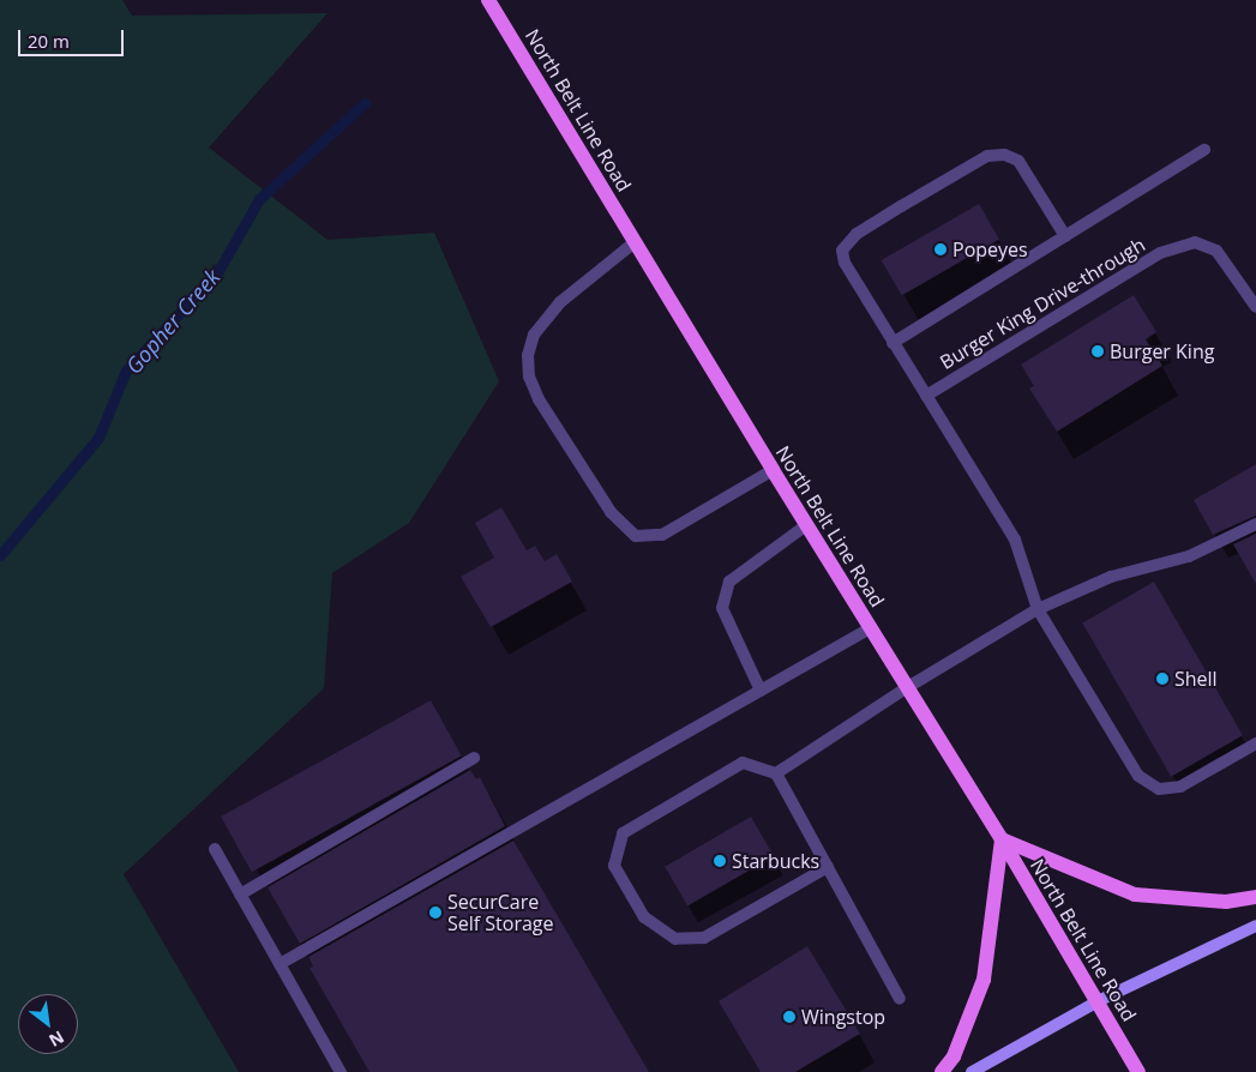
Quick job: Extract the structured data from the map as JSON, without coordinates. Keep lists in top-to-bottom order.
{
  "streets": {
    "main road": ["North Belt Line Road"],
    "lane": ["Burger King Drive-through"]
  },
  "water": ["Gopher Creek"],
  "places": [
    "Popeyes",
    "Burger King",
    "Shell",
    "Starbucks",
    "SecurCare Self Storage",
    "Wingstop"
  ],
  "scale_bar": "20 m",
  "north": "bottom right"
}
